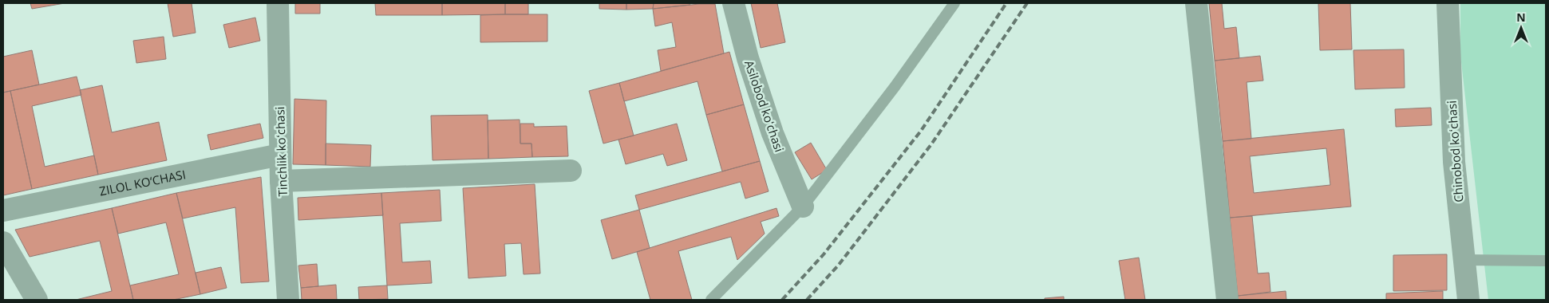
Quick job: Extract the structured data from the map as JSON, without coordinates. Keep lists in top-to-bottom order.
{
  "streets": {
    "street": [
      "Asilobod koʻchasi",
      "Tinchlik koʻchasi",
      "Chinobod koʻchasi",
      "ZILOL KO‘CHASI"
    ]
  },
  "crossings": [
    ["Tinchlik koʻchasi", "ZILOL KO‘CHASI"]
  ],
  "north": "top"
}
